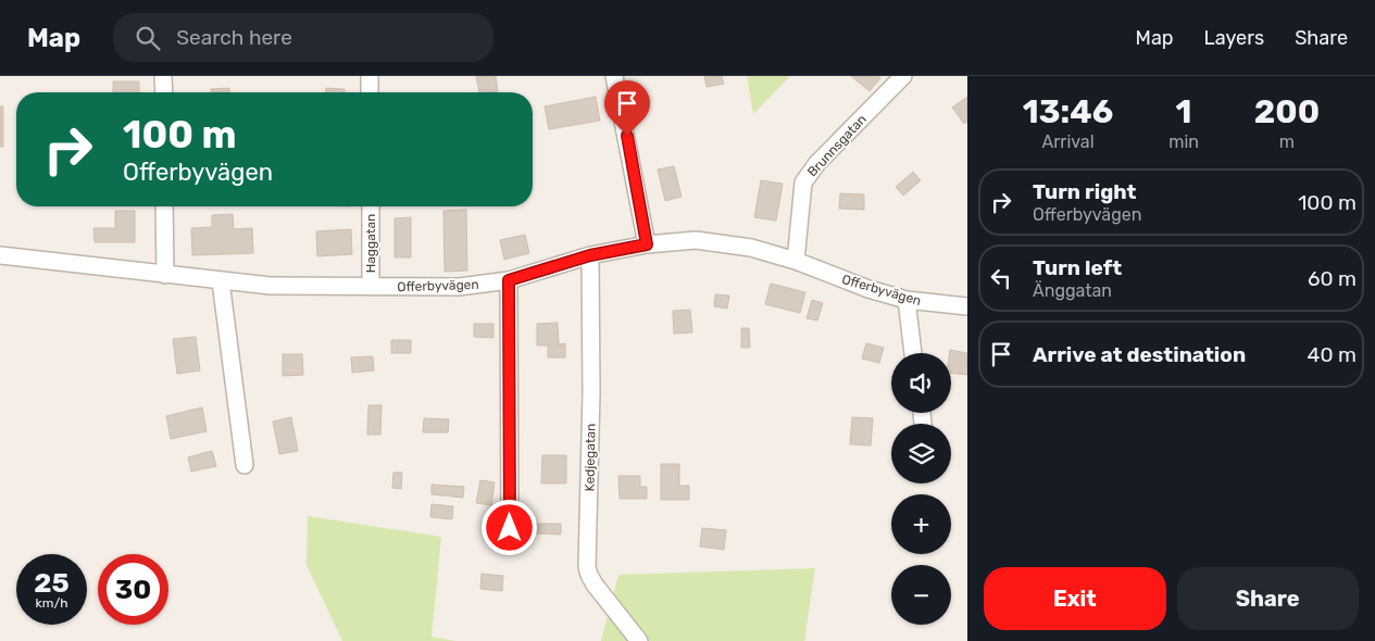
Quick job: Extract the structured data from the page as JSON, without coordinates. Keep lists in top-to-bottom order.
{
  "streets": {
    "street": [
      "Brunnsgatan",
      "Haggatan",
      "Offerbyvägen",
      "Kedjegatan"
    ]
  },
  "crossings": [
    ["Brunnsgatan", "Offerbyvägen"],
    ["Haggatan", "Offerbyvägen"],
    ["Offerbyvägen", "Kedjegatan"]
  ],
  "page": {
    "header": "Map",
    "search": "Search here",
    "nav": ["Map", "Layers", "Share"],
    "eta": [
      "13:46",
      "Arrival",
      "1",
      "min",
      "200",
      "m"
    ],
    "turn": ["100 m", "Offerbyvägen"],
    "list": [
      {
        "name": "Turn right",
        "note": "Offerbyvägen",
        "value": "100 m"
      },
      {
        "name": "Turn left",
        "note": "Änggatan",
        "value": "60 m"
      },
      {
        "name": "Arrive at destination",
        "value": "40 m"
      }
    ],
    "map_buttons": ["+", "−"],
    "speed": "25 km/h",
    "limit": "30",
    "buttons": ["Exit", "Share"]
  }
}
